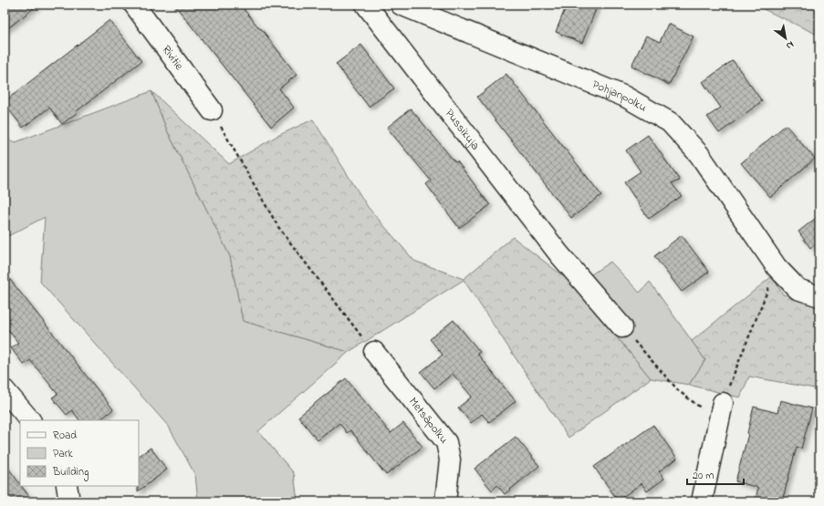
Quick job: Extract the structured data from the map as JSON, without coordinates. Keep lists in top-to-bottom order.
{
  "streets": {
    "street": [
      "Rivitie",
      "Pohjanpolku",
      "Pussikuja",
      "Metsäpolku"
    ]
  },
  "legend": ["Road", "Park", "Building"],
  "scale_bar": "20 m",
  "north": "bottom right"
}
